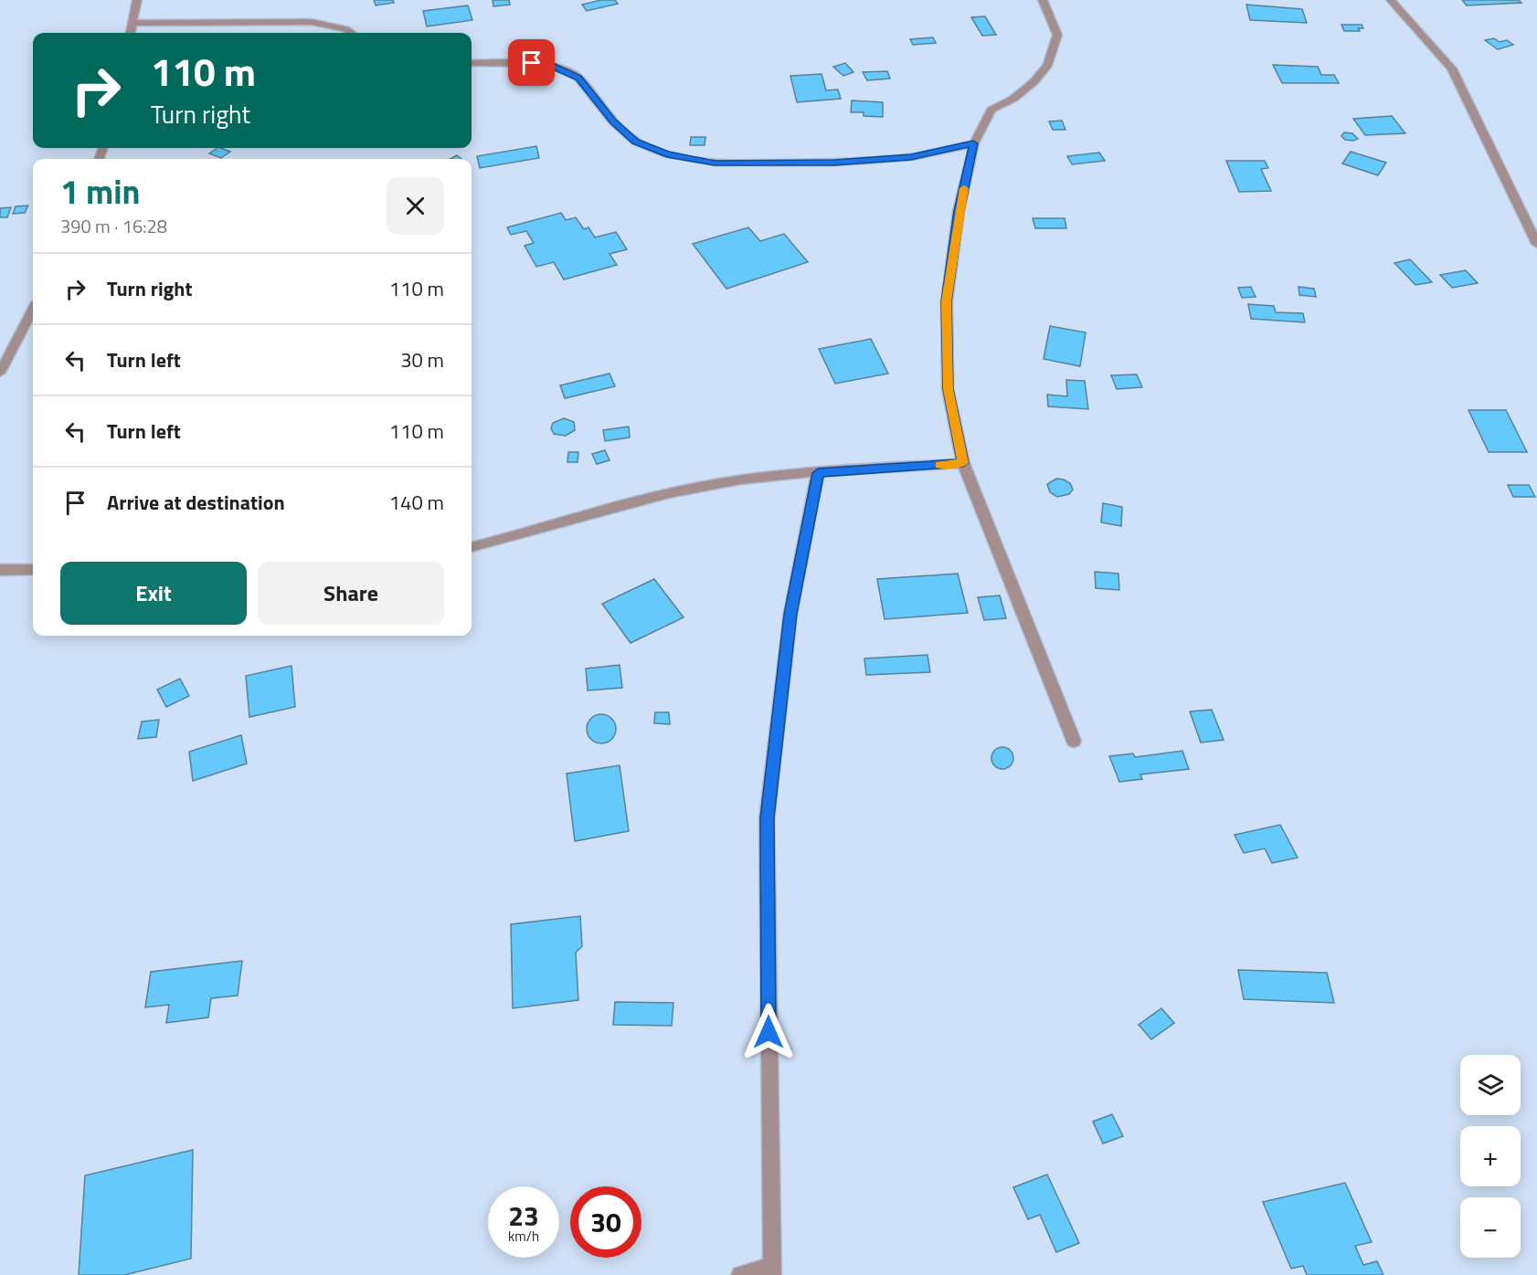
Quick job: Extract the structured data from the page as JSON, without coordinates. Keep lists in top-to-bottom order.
{
  "page": {
    "turn": ["110 m", "Turn right"],
    "heading": ["1 min", "390 m · 16:28"],
    "list": [
      {
        "name": "Turn right",
        "value": "110 m"
      },
      {
        "name": "Turn left",
        "value": "30 m"
      },
      {
        "name": "Turn left",
        "value": "110 m"
      },
      {
        "name": "Arrive at destination",
        "value": "140 m"
      }
    ],
    "buttons": ["Exit", "Share"],
    "map_buttons": ["+", "−"],
    "speed": "23 km/h",
    "limit": "30"
  }
}
